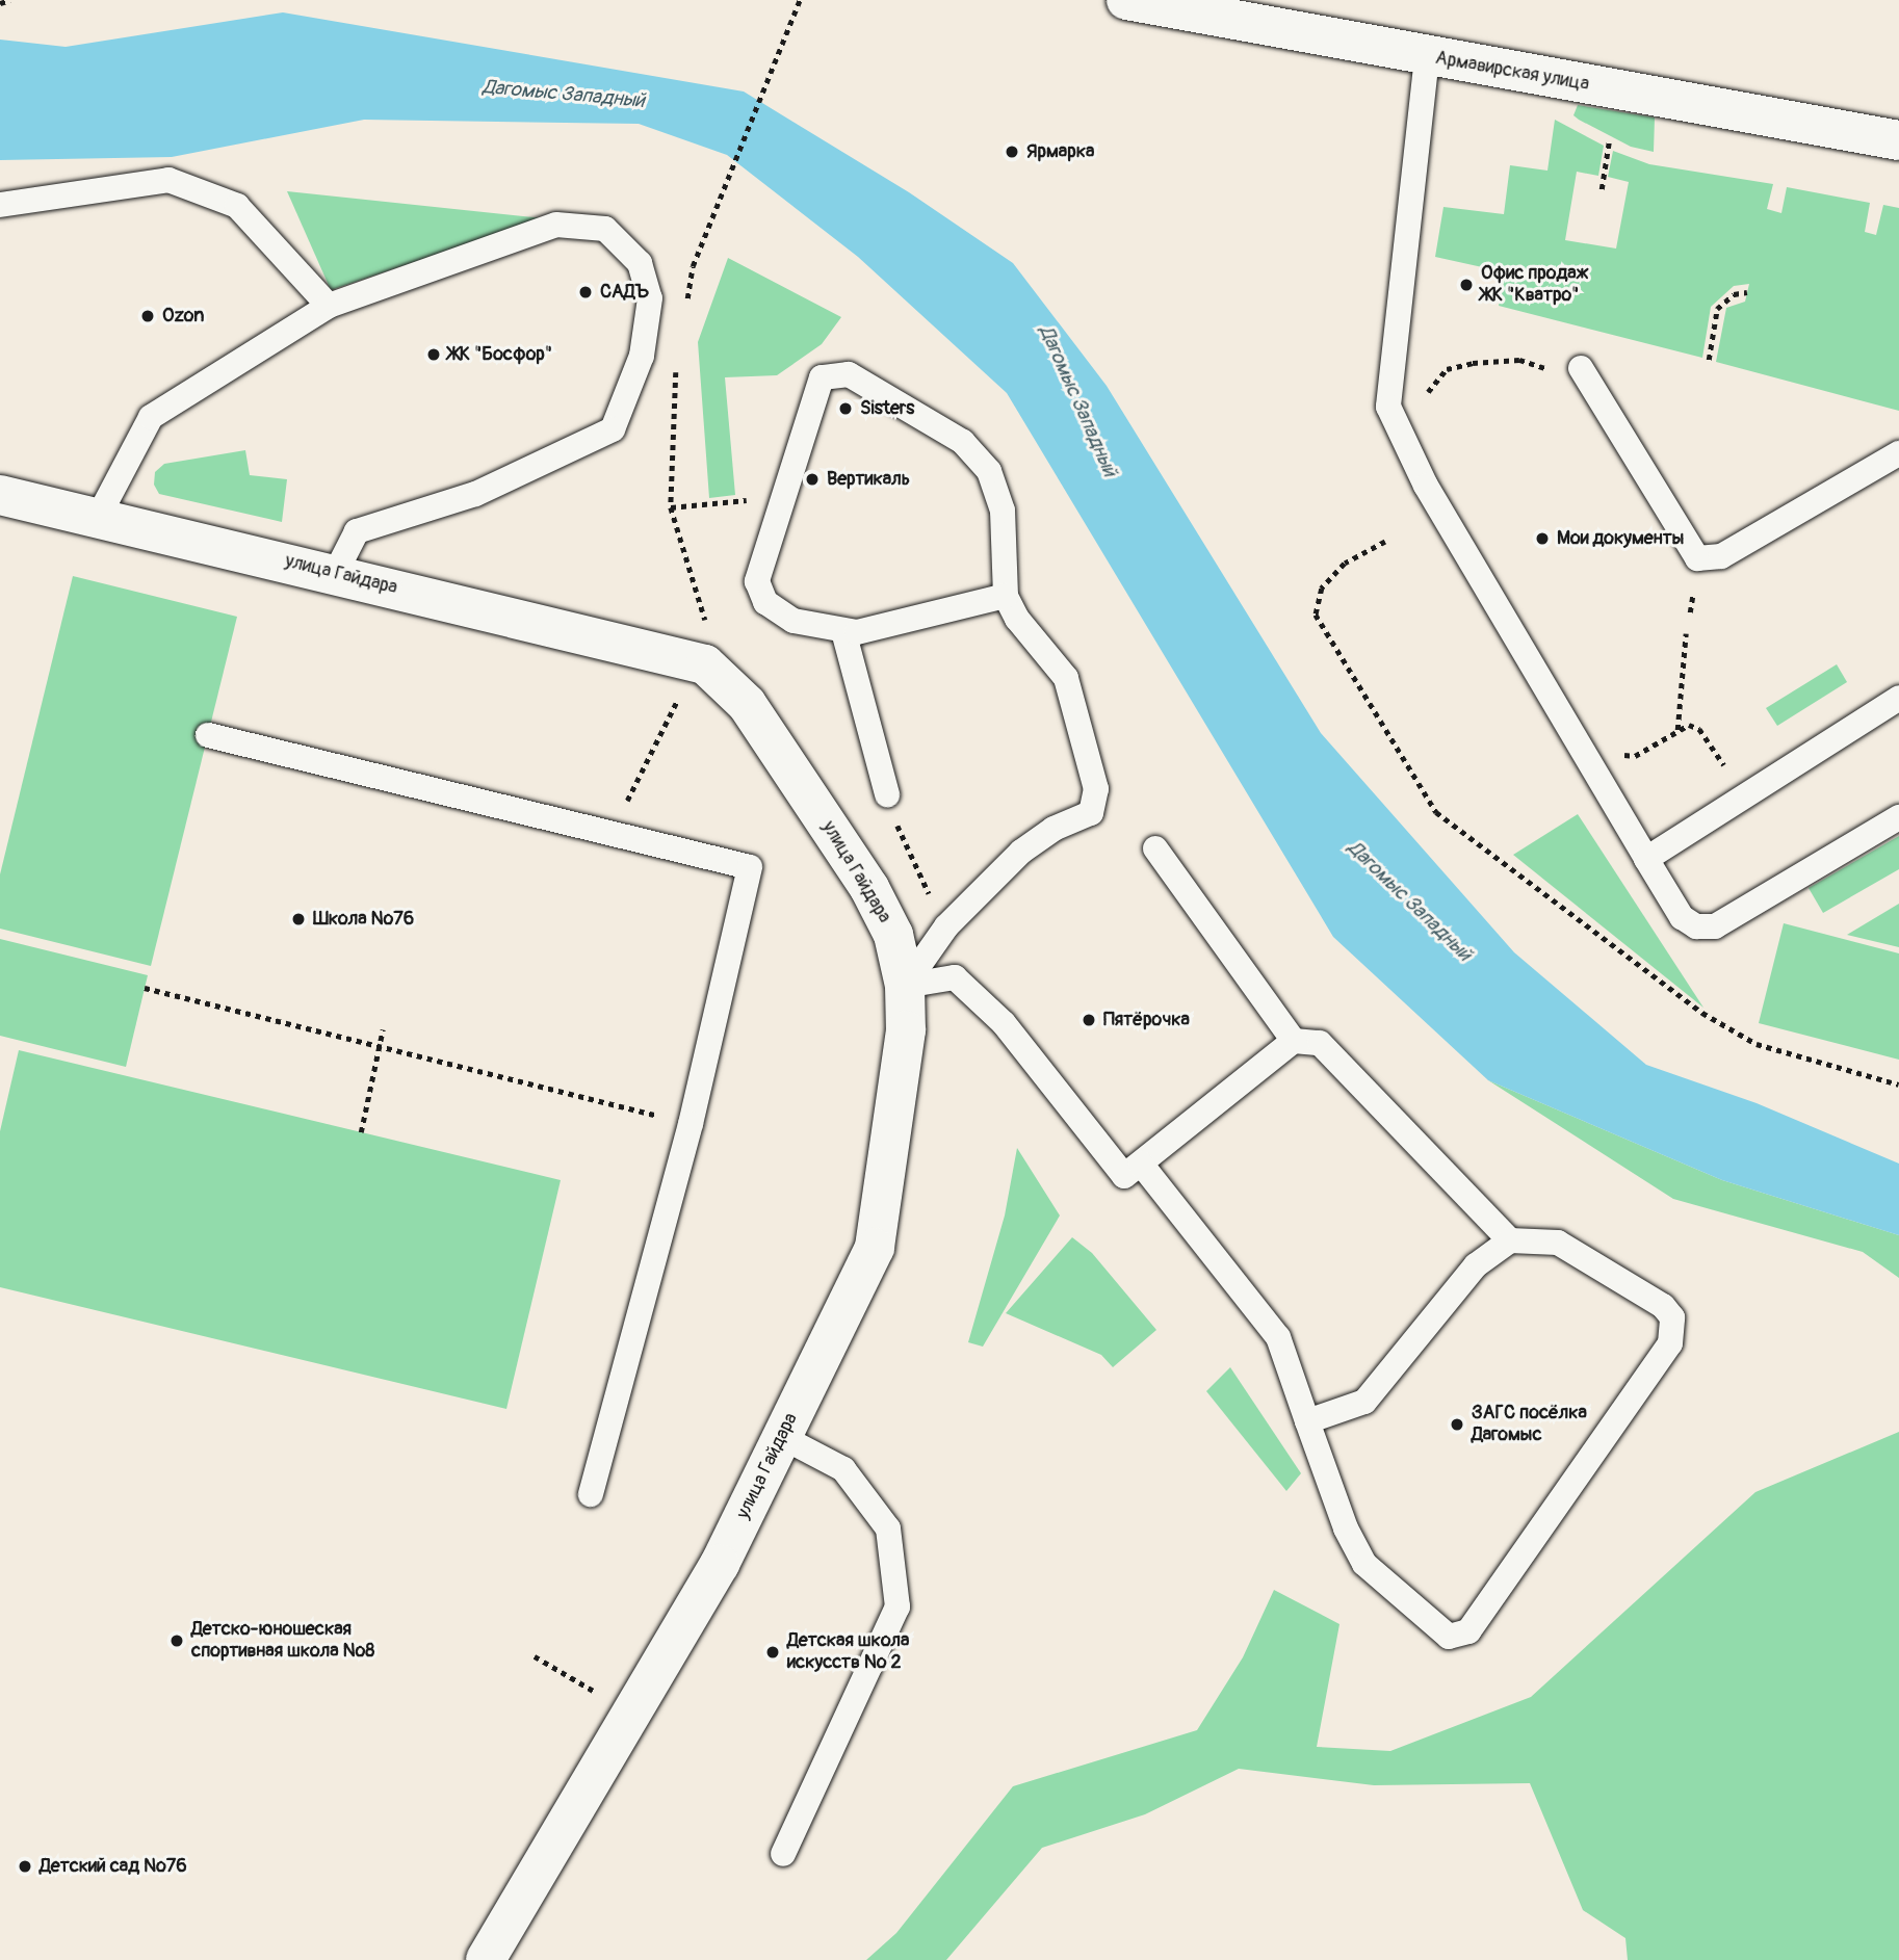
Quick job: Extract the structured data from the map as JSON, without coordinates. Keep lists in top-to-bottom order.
{
  "streets": {
    "street": ["Армавирская улица", "улица Гайдара"]
  },
  "water": ["Дагомыс Западный"],
  "places": [
    "Ярмарка",
    "Офис продаж ЖК \"Кватро\"",
    "САДЪ",
    "Ozon",
    "ЖК \"Босфор\"",
    "Sisters",
    "Вертикаль",
    "Мои документы",
    "Школа №76",
    "Пятёрочка",
    "ЗАГС посёлка Дагомыс",
    "Детско-юношеская спортивная школа №8",
    "Детская школа искусств № 2",
    "Детский сад №76"
  ]
}
